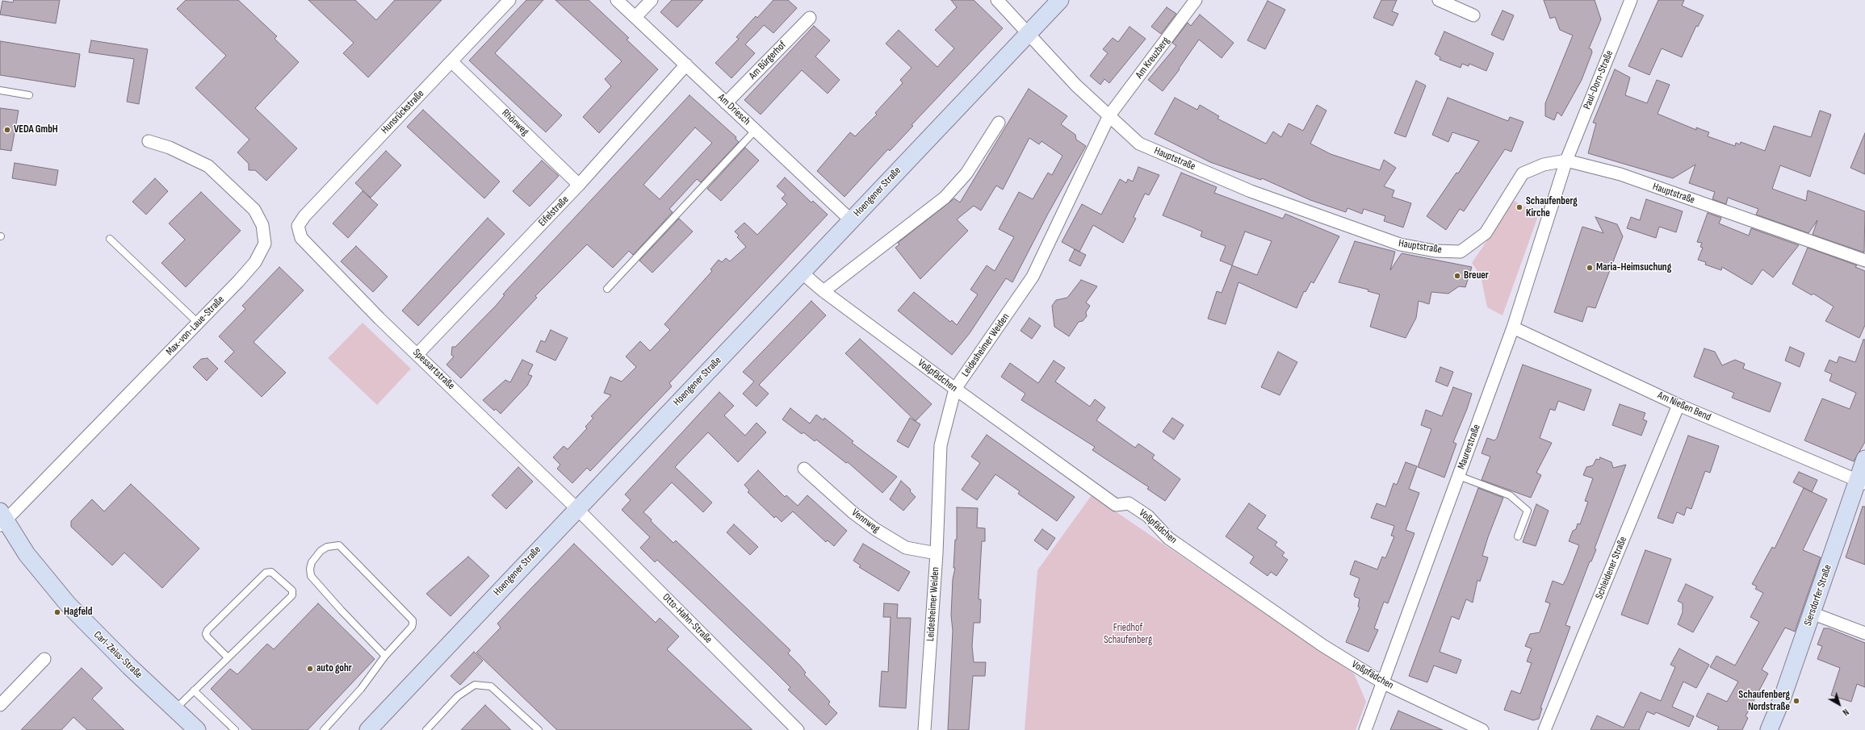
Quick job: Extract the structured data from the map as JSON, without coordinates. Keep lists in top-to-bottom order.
{
  "streets": {
    "main road": ["Hoengener Straße", "Siersdorfer Straße", "Carl-Zeiss-Straße"],
    "street": [
      "Am Kreuzberg",
      "Am Bürgerhof",
      "Paul-Dorn-Straße",
      "Am Driesch",
      "Hunsrückstraße",
      "Rhönweg",
      "Hauptstraße",
      "Eifelstraße",
      "Max-von-Laue-Straße",
      "Leidesheimer Weiden",
      "Spessartstraße",
      "Voßpfädchen",
      "Am Nießen Bend",
      "Maurerstraße",
      "Vennweg",
      "Schleidener Straße",
      "Otto-Hahn-Straße"
    ]
  },
  "crossings": [
    ["Am Kreuzberg", "Hauptstraße"],
    ["Am Kreuzberg", "Leidesheimer Weiden"],
    ["Am Bürgerhof", "Am Driesch"],
    ["Paul-Dorn-Straße", "Hauptstraße"],
    ["Paul-Dorn-Straße", "Maurerstraße"],
    ["Am Driesch", "Hoengener Straße"],
    ["Am Driesch", "Eifelstraße"],
    ["Hunsrückstraße", "Rhönweg"],
    ["Hunsrückstraße", "Spessartstraße"],
    ["Rhönweg", "Eifelstraße"],
    ["Hauptstraße", "Hoengener Straße"],
    ["Hauptstraße", "Leidesheimer Weiden"],
    ["Hauptstraße", "Maurerstraße"],
    ["Hoengener Straße", "Spessartstraße"],
    ["Hoengener Straße", "Voßpfädchen"],
    ["Hoengener Straße", "Otto-Hahn-Straße"],
    ["Eifelstraße", "Spessartstraße"],
    ["Max-von-Laue-Straße", "Carl-Zeiss-Straße"],
    ["Leidesheimer Weiden", "Voßpfädchen"],
    ["Leidesheimer Weiden", "Vennweg"],
    ["Spessartstraße", "Otto-Hahn-Straße"],
    ["Voßpfädchen", "Maurerstraße"],
    ["Am Nießen Bend", "Maurerstraße"],
    ["Am Nießen Bend", "Schleidener Straße"],
    ["Am Nießen Bend", "Siersdorfer Straße"]
  ],
  "parks": ["Friedhof Schaufenberg"],
  "places": [
    "VEDA GmbH",
    "Schaufenberg Kirche",
    "Maria-Heimsuchung",
    "Breuer",
    "Hagfeld",
    "auto gohr",
    "Schaufenberg Nordstraße"
  ],
  "north": "bottom right"
}
